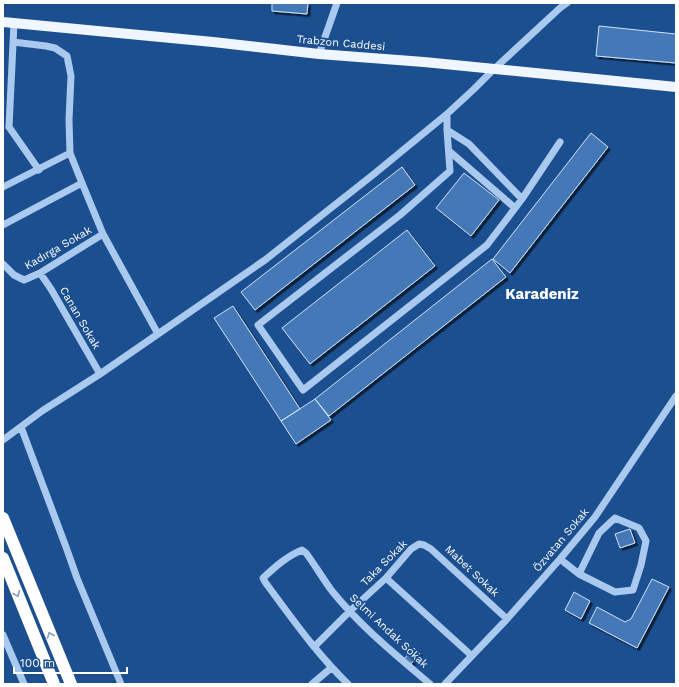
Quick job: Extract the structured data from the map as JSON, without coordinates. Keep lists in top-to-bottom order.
{
  "streets": {
    "main road": ["Trabzon Caddesi"],
    "street": [
      "Kadırga Sokak",
      "Canan Sokak",
      "Özvatan Sokak",
      "Taka Sokak",
      "Mabet Sokak",
      "Selmi Andak Sokak"
    ]
  },
  "crossings": [
    ["Kadırga Sokak", "Canan Sokak"],
    ["Özvatan Sokak", "Mabet Sokak"],
    ["Taka Sokak", "Mabet Sokak"],
    ["Taka Sokak", "Selmi Andak Sokak"]
  ],
  "districts": ["Karadeniz"],
  "scale_bar": "100 m"
}
